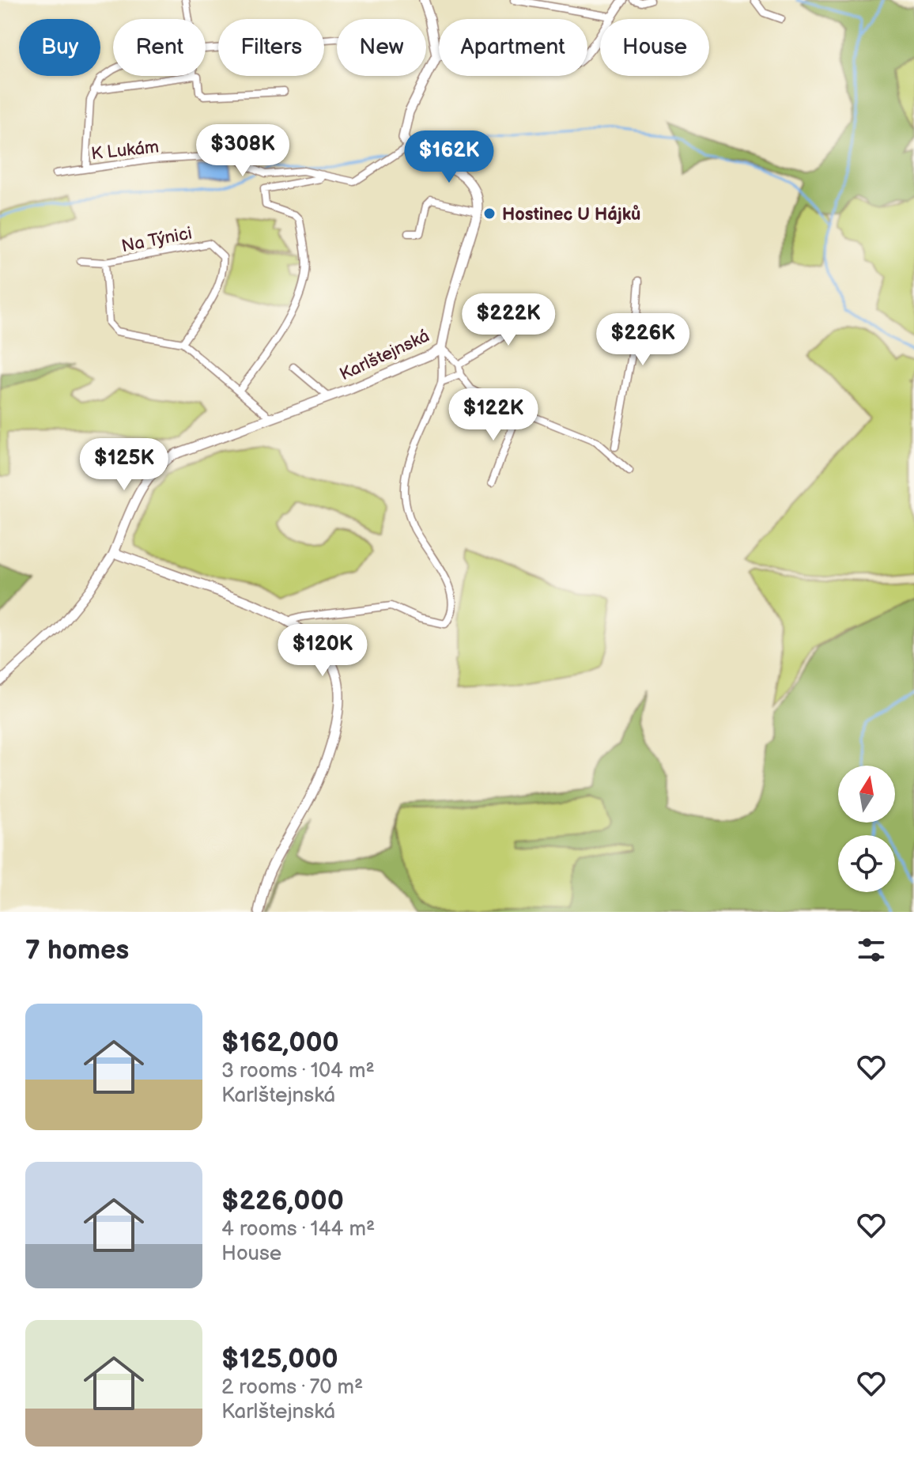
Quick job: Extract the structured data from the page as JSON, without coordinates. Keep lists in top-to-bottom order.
{
  "streets": {
    "main road": ["Karlštejnská"],
    "street": ["K Lukám", "Na Týnici"]
  },
  "crossings": [
    ["Na Týnici", "Karlštejnská"]
  ],
  "places": ["Hostinec U Hájků"],
  "north": "top",
  "page": {
    "chip": [
      "Buy",
      "Rent",
      "Filters",
      "New",
      "Apartment",
      "House"
    ],
    "price": [
      "$308K",
      "$162K",
      "$222K",
      "$226K",
      "$122K",
      "$125K",
      "$120K"
    ],
    "heading": "7 homes",
    "list": [
      {
        "name": "$162,000",
        "note": "3 rooms · 104 m² · Karlštejnská"
      },
      {
        "name": "$226,000",
        "note": "4 rooms · 144 m² · House"
      },
      {
        "name": "$125,000",
        "note": "2 rooms · 70 m² · Karlštejnská"
      }
    ]
  }
}
